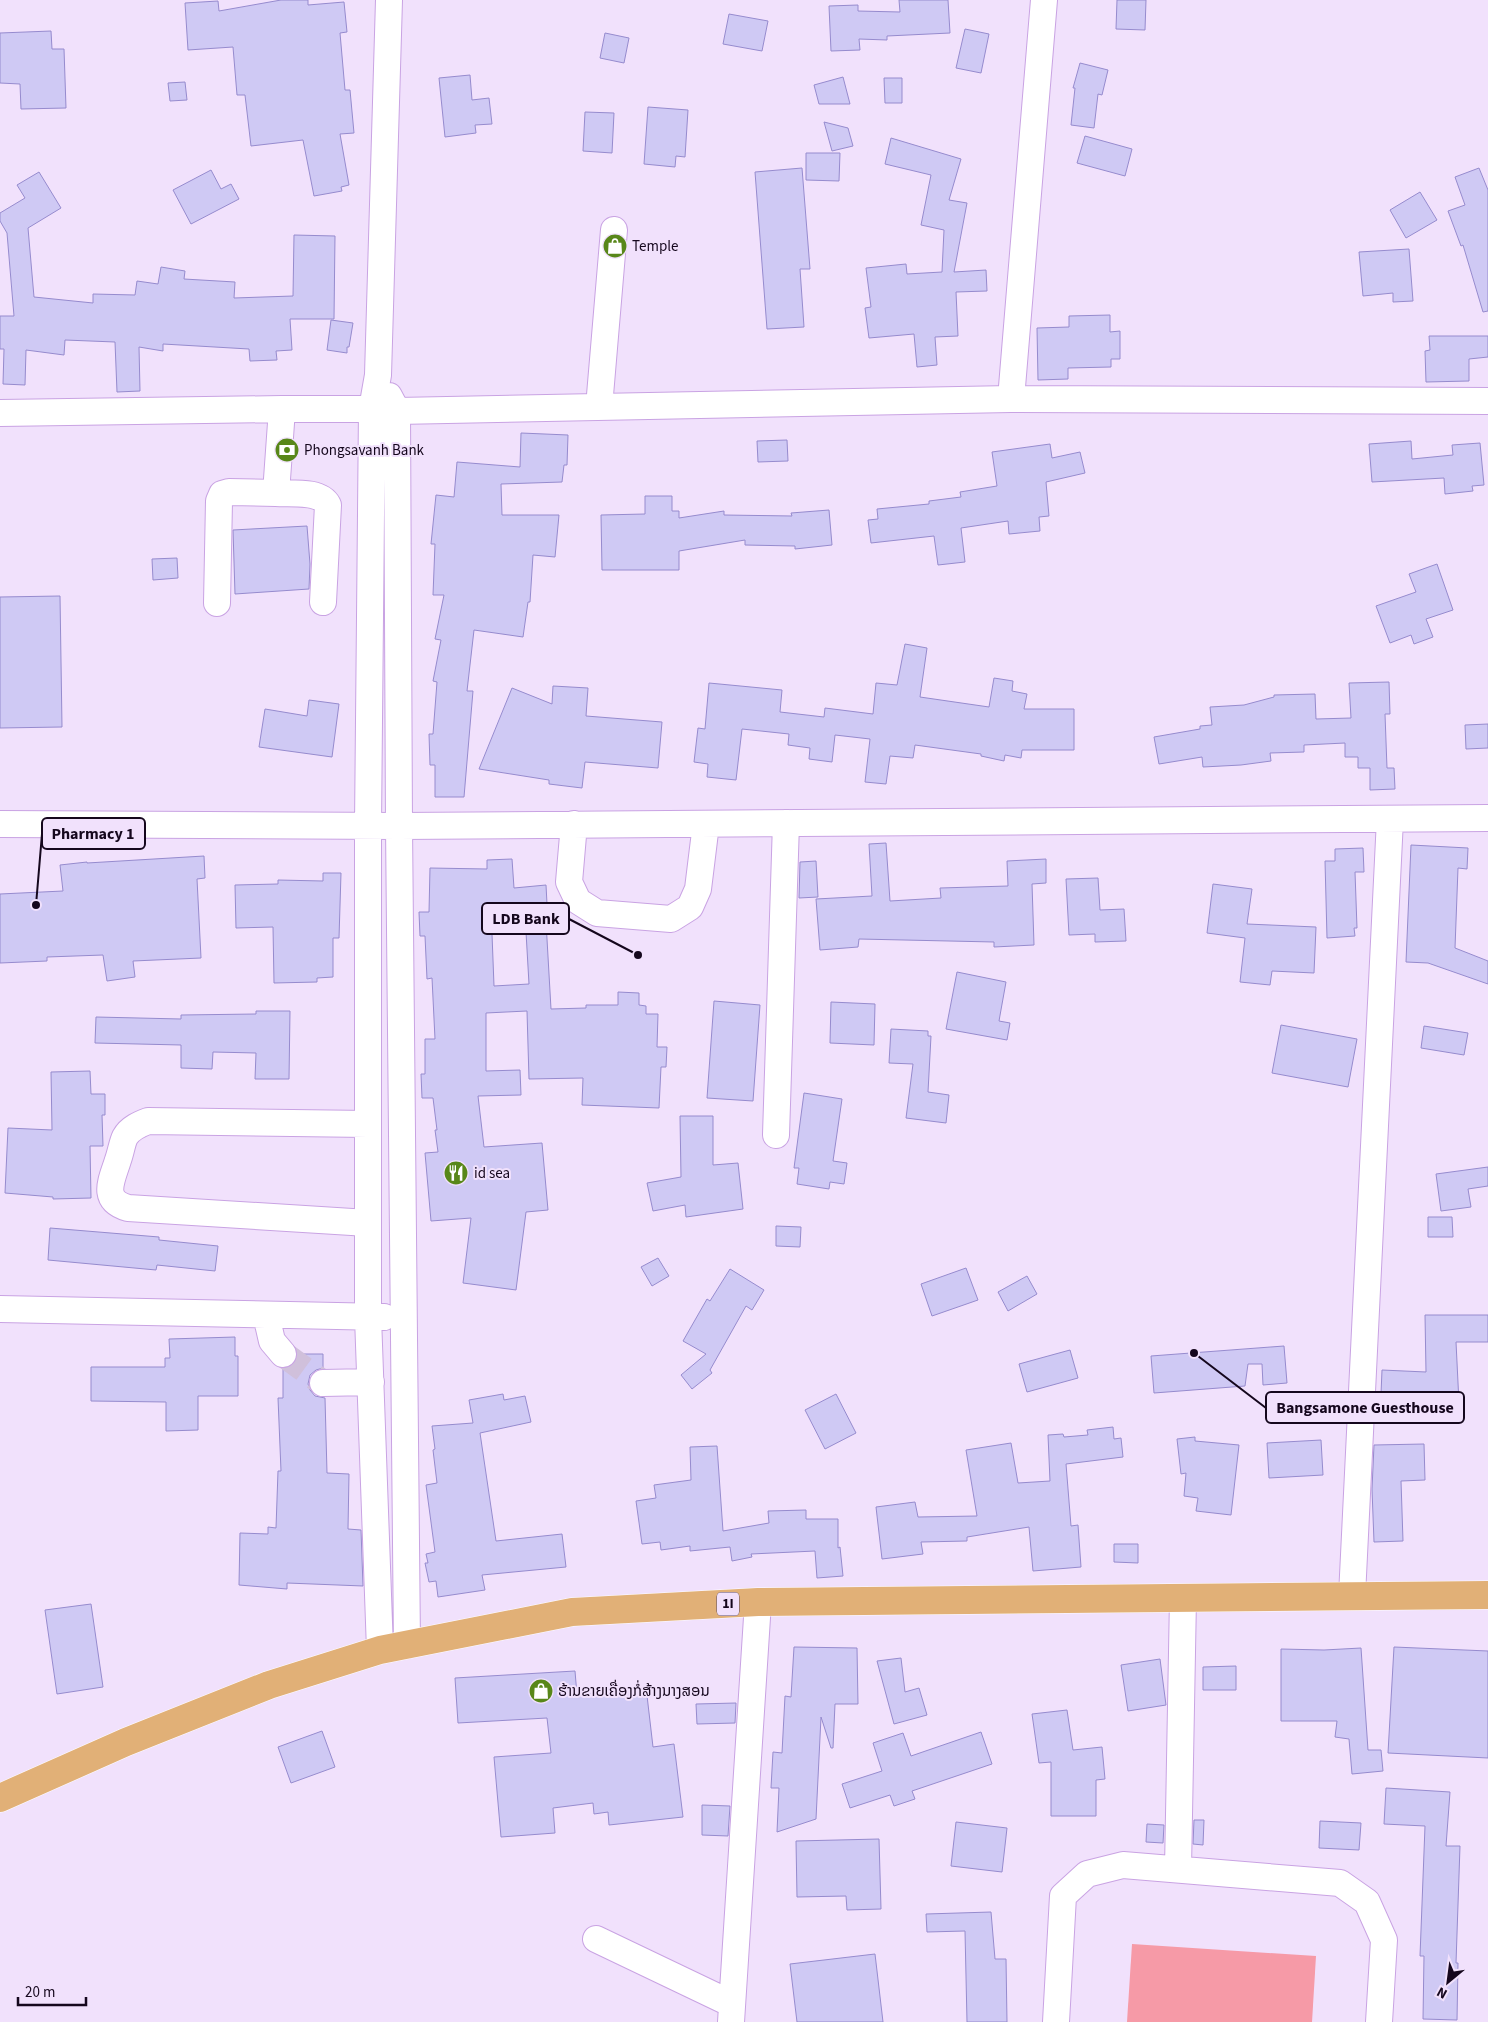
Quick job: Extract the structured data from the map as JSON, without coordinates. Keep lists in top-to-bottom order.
{
  "streets": {
    "highway": ["1I"]
  },
  "places": {
    "shop": ["Temple", "ຮ້ານຂາຍເຄື່ອງກໍ່ສ້າງນາງສອນ"],
    "bank": ["Phongsavanh Bank"],
    "other": ["Pharmacy 1", "LDB Bank", "Bangsamone Guesthouse"],
    "restaurant": ["id sea"]
  },
  "scale_bar": "20 m",
  "north": "bottom left"
}
